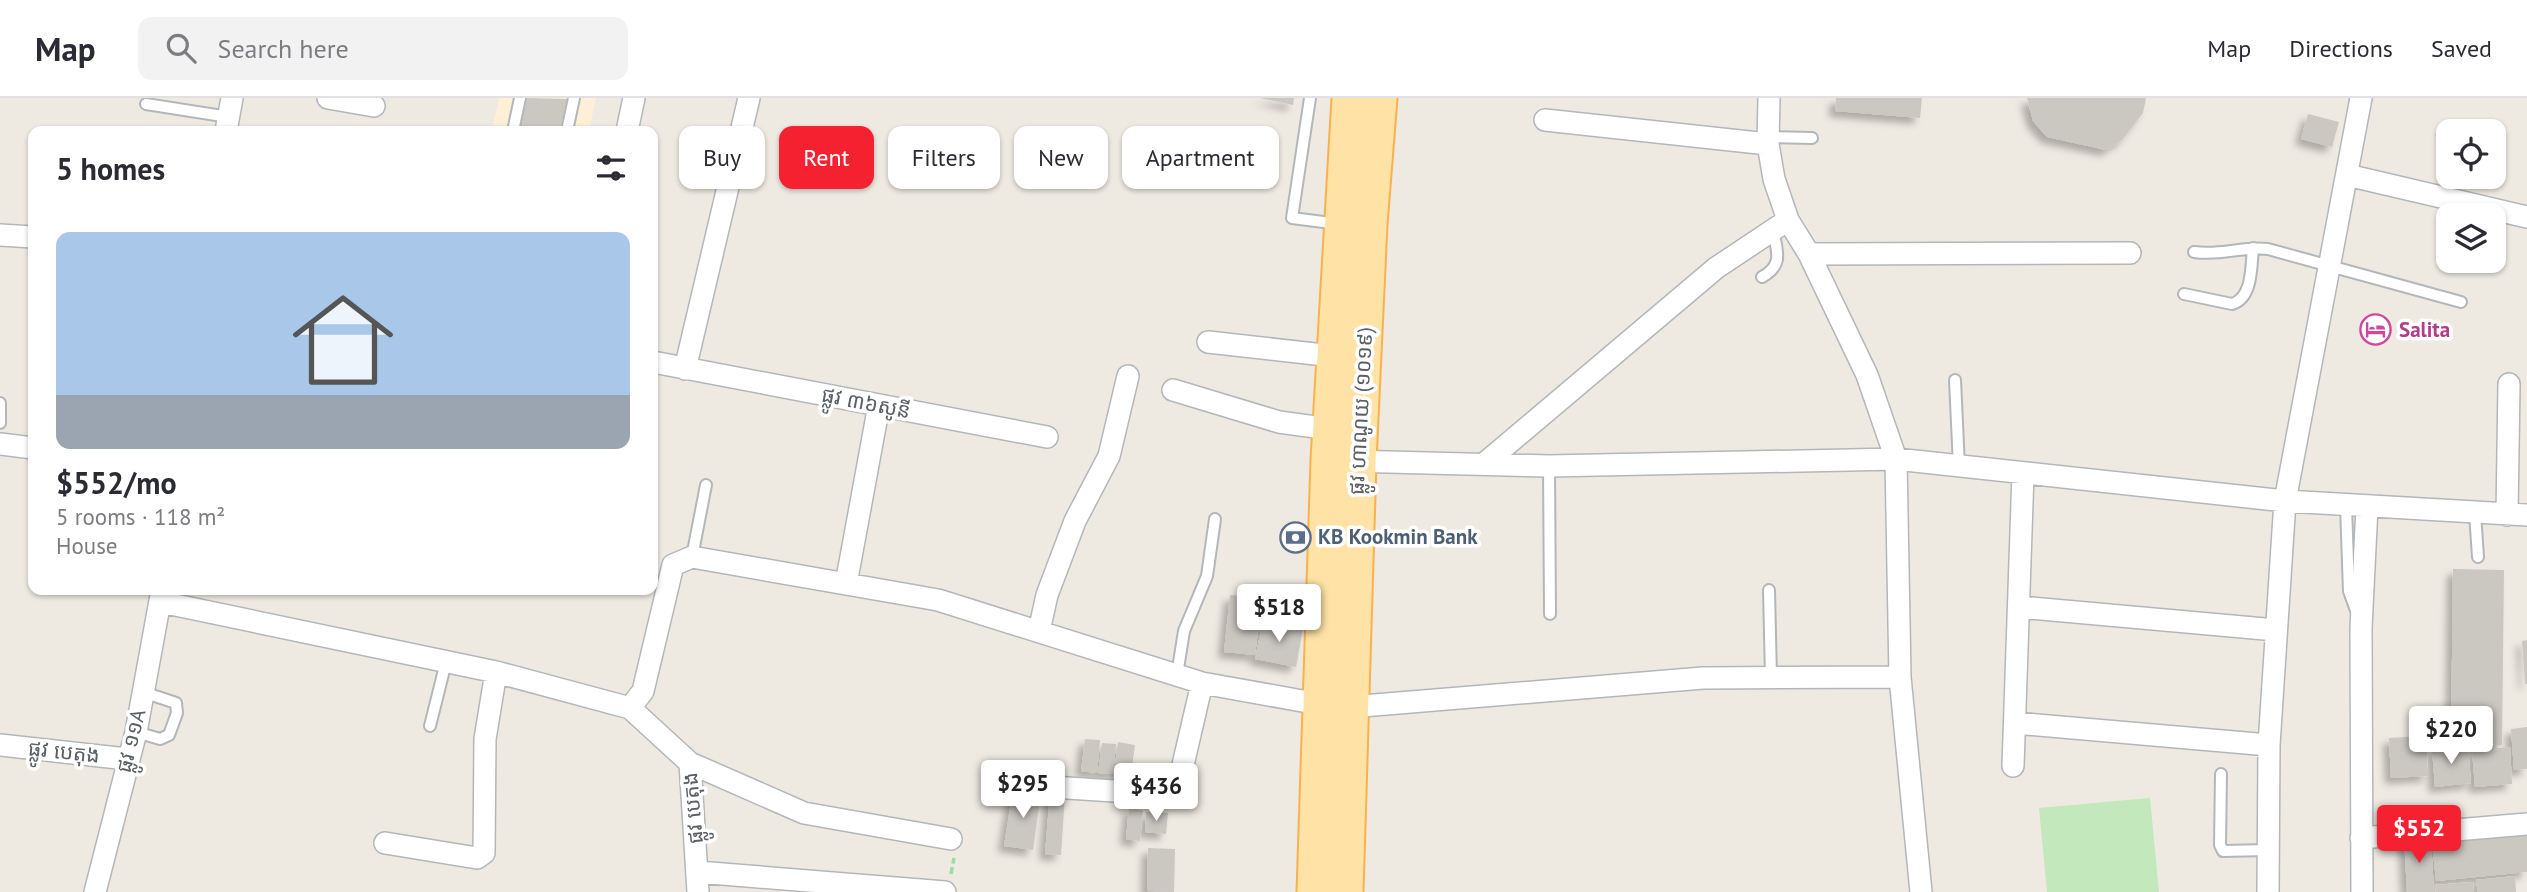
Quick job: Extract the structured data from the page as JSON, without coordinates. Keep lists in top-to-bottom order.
{
  "streets": {
    "main road": ["ផ្លូវ ហាណូយ (១០១៩)"],
    "street": ["ផ្លូវ ៣៦សូនី", "ផ្លូវ ១១A", "ផ្លូវ បេតុង"]
  },
  "crossings": [
    ["ផ្លូវ ១១A", "ផ្លូវ បេតុង"]
  ],
  "places": {
    "hotel": ["Salita"],
    "bank": ["KB Kookmin Bank"]
  },
  "page": {
    "header": "Map",
    "search": "Search here",
    "nav": ["Map", "Directions", "Saved"],
    "chip": [
      "Buy",
      "Rent",
      "Filters",
      "New",
      "Apartment"
    ],
    "heading": "5 homes",
    "list": [
      {
        "name": "$552/mo",
        "note": "5 rooms · 118 m² · House"
      }
    ],
    "price": [
      "$518",
      "$220",
      "$295",
      "$436",
      "$552"
    ]
  }
}
